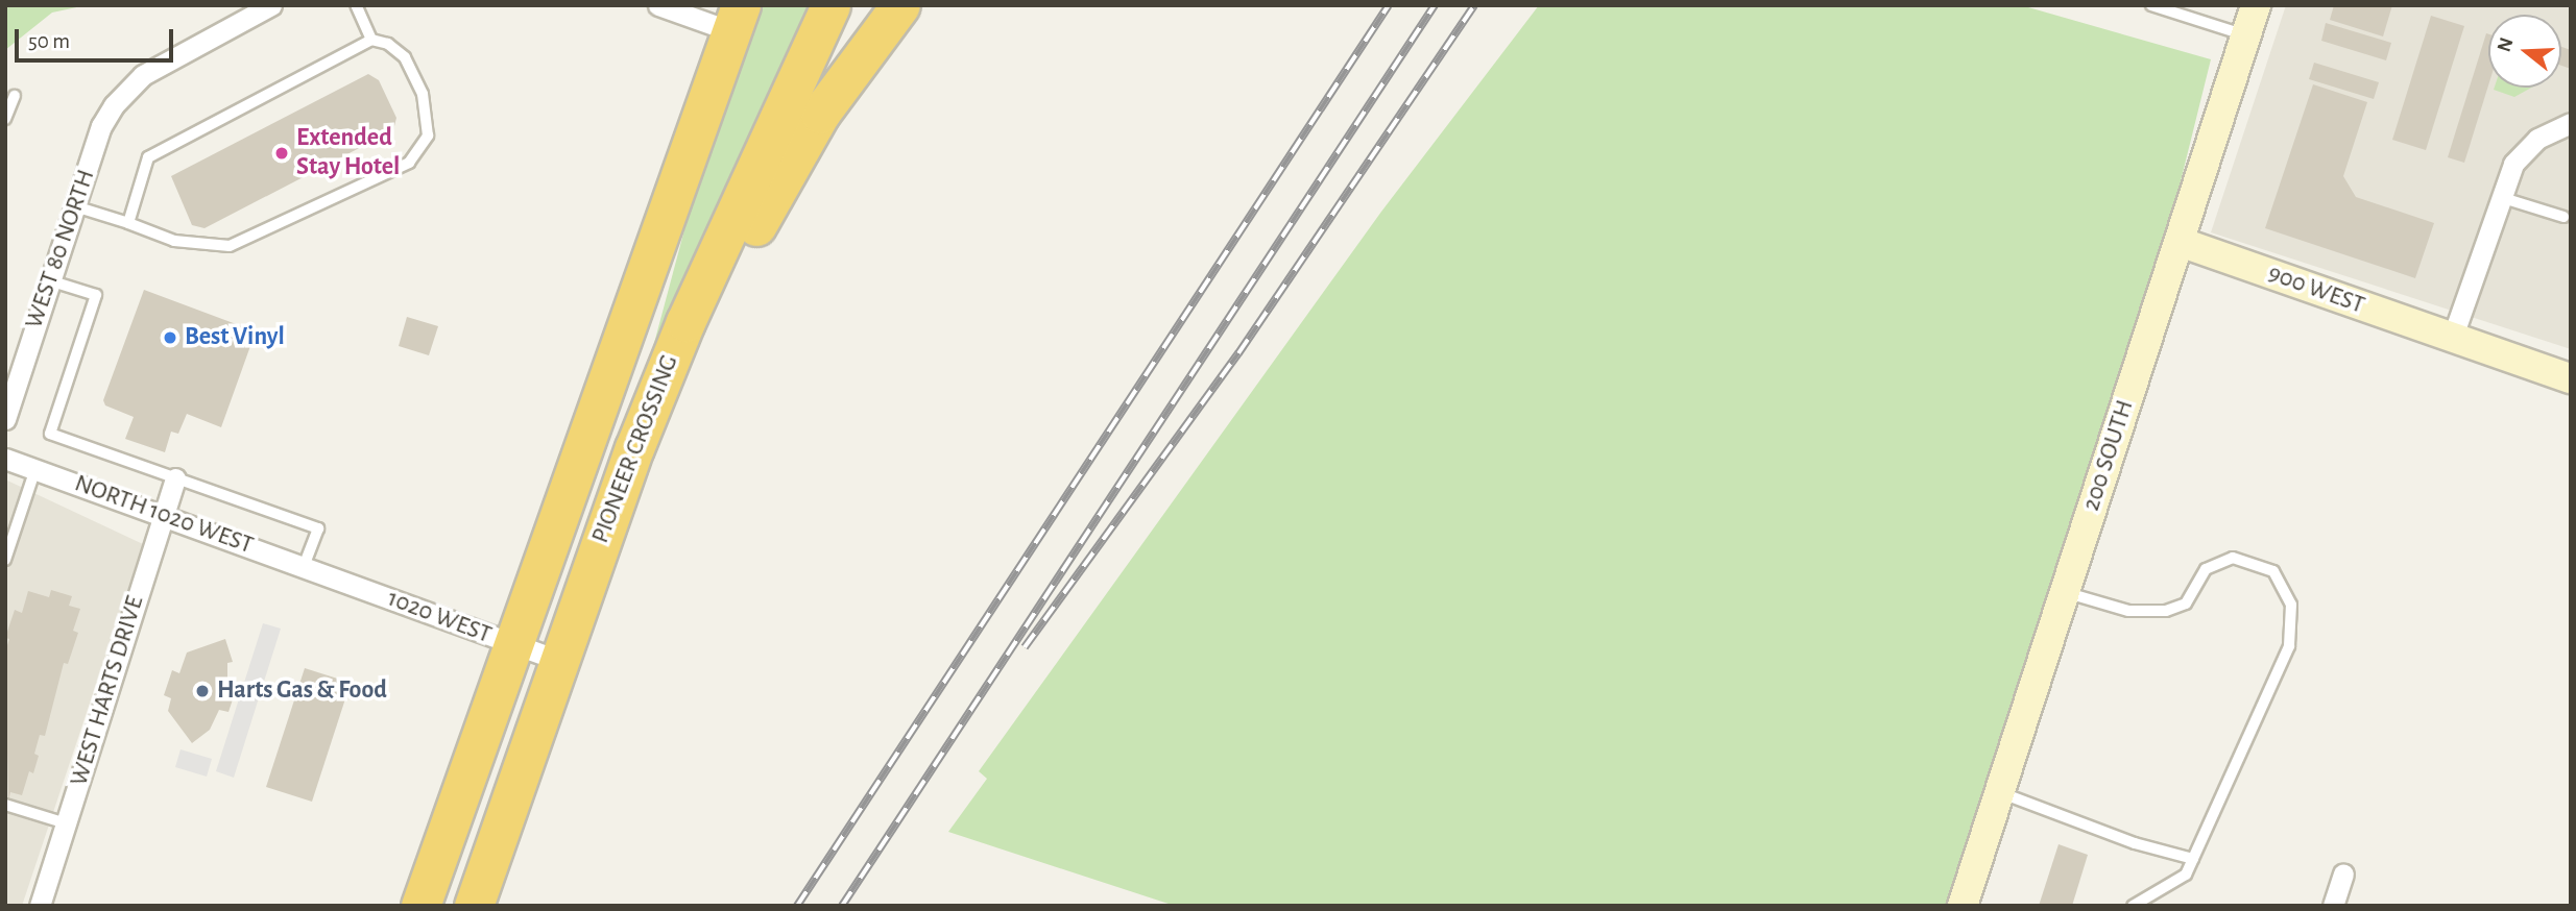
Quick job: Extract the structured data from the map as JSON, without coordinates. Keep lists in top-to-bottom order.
{
  "streets": {
    "highway": ["PIONEER CROSSING"],
    "street": [
      "WEST 80 NORTH",
      "900 WEST",
      "200 SOUTH",
      "NORTH 1020 WEST",
      "1020 WEST",
      "WEST HARTS DRIVE"
    ]
  },
  "crossings": [
    ["900 WEST", "200 SOUTH"],
    ["PIONEER CROSSING", "1020 WEST"],
    ["NORTH 1020 WEST", "1020 WEST"],
    ["NORTH 1020 WEST", "WEST HARTS DRIVE"]
  ],
  "places": ["Extended Stay Hotel", "Best Vinyl", "Harts Gas & Food"],
  "scale_bar": "50 m",
  "north": "left"
}
